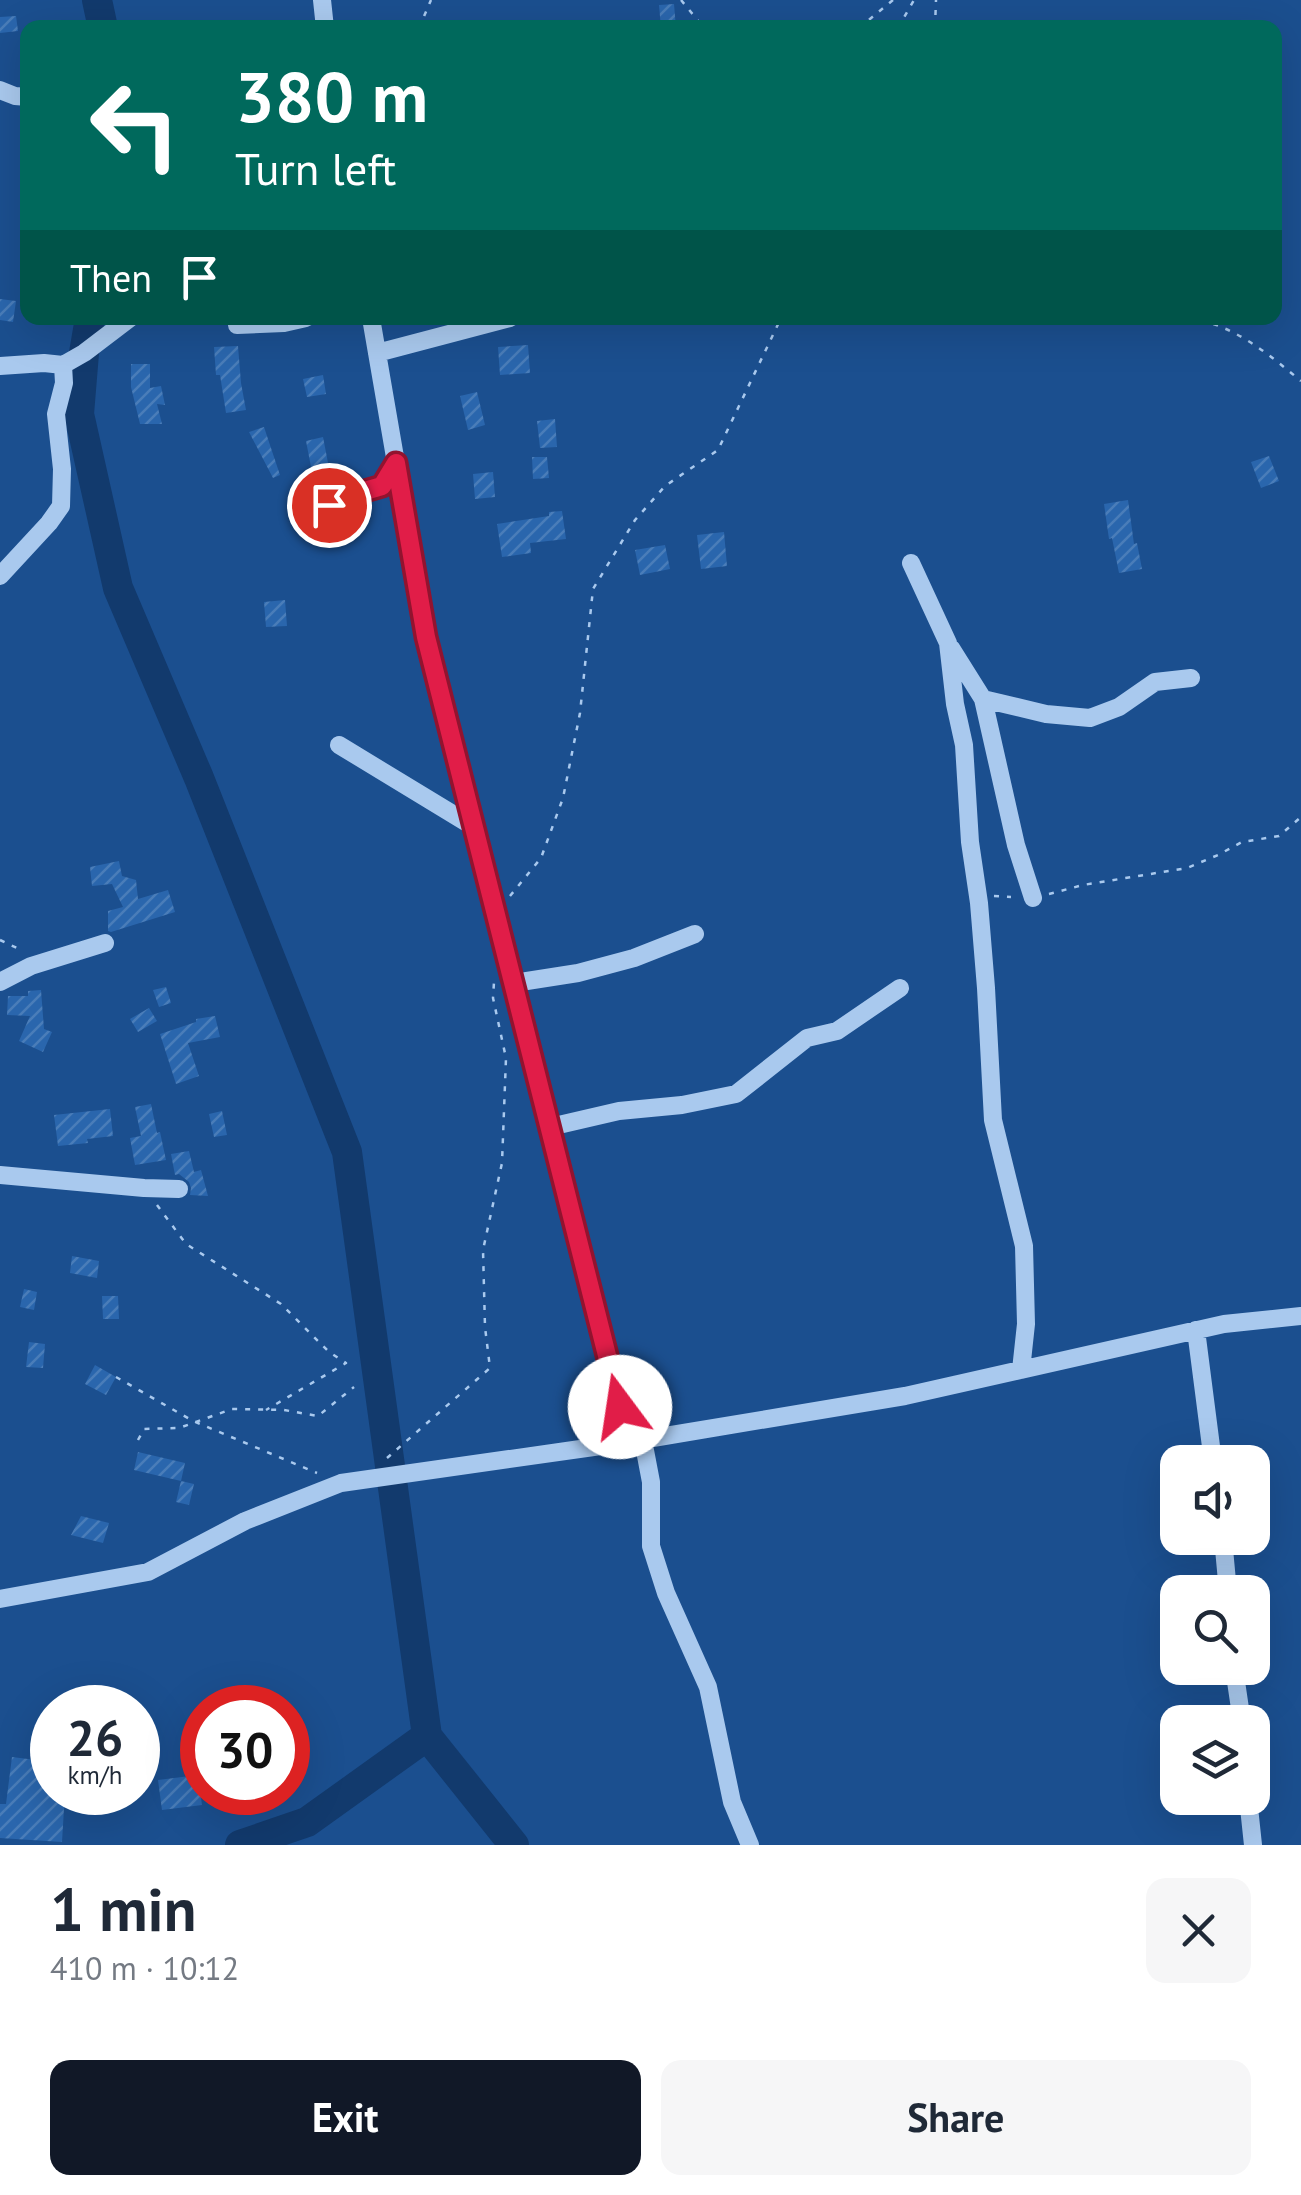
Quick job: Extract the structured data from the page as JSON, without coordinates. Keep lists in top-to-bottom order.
{
  "page": {
    "turn": ["380 m", "Turn left"],
    "then": "Then",
    "speed": "26 km/h",
    "limit": "30",
    "heading": ["1 min", "410 m · 10:12"],
    "buttons": ["Exit", "Share"]
  }
}
